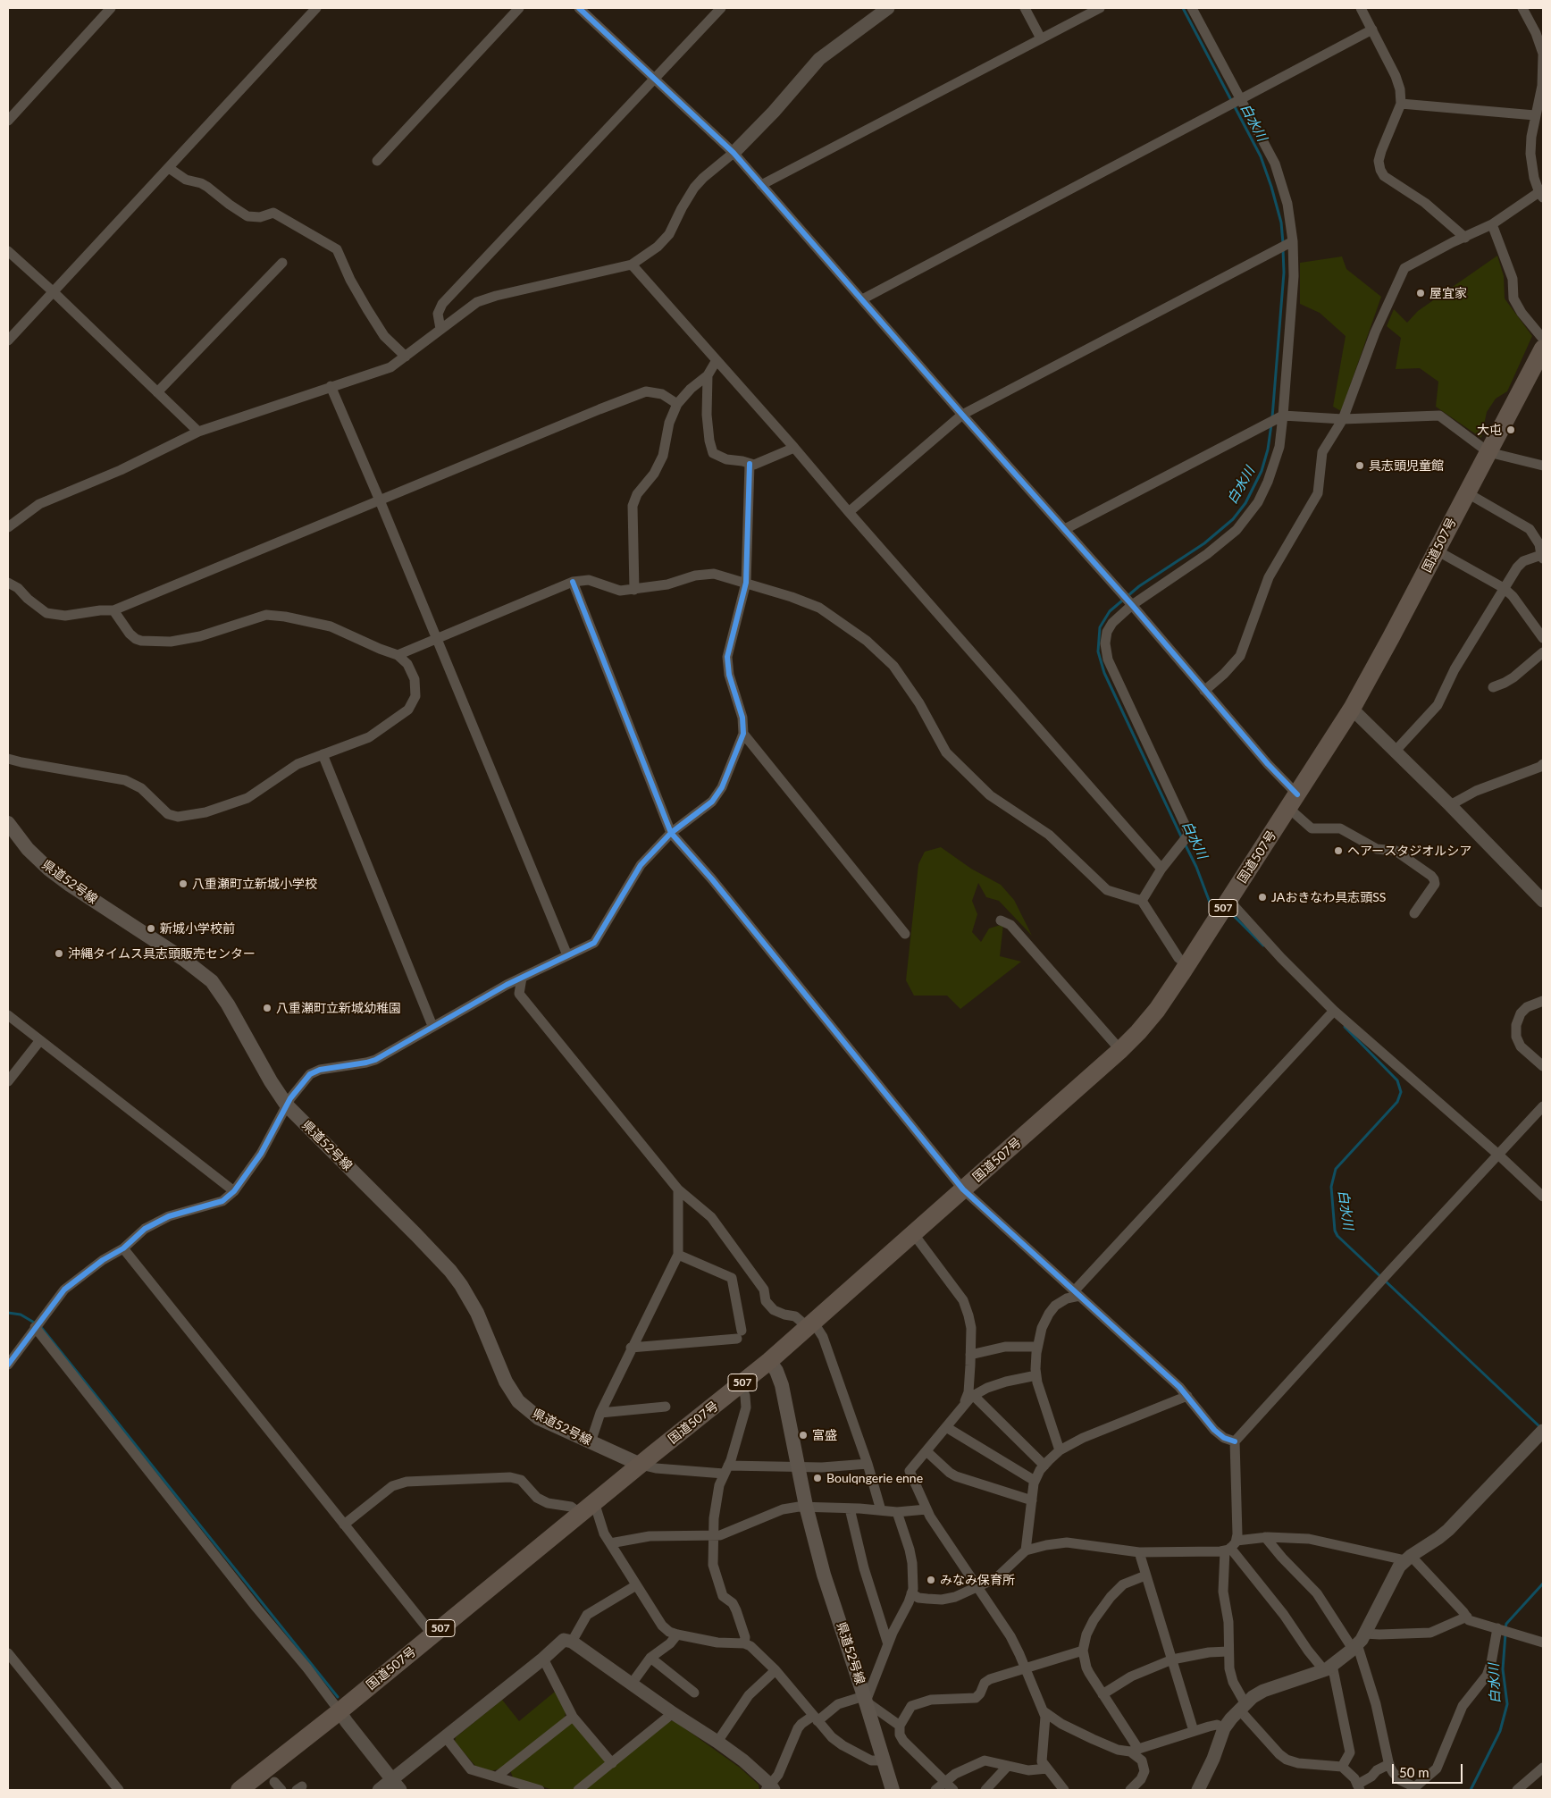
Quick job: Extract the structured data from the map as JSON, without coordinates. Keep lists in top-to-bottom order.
{
  "streets": {
    "highway": ["国道507号", "507"],
    "main road": ["県道52号線"]
  },
  "crossings": [
    ["国道507号", "県道52号線"]
  ],
  "water": ["白水川"],
  "places": [
    "屋宜家",
    "大屯",
    "具志頭児童館",
    "ヘアースタジオルシア",
    "八重瀬町立新城小学校",
    "JAおきなわ具志頭SS",
    "新城小学校前",
    "沖縄タイムス具志頭販売センター",
    "八重瀬町立新城幼稚園",
    "富盛",
    "Boulqngerie enne",
    "みなみ保育所"
  ],
  "scale_bar": "50 m"
}
